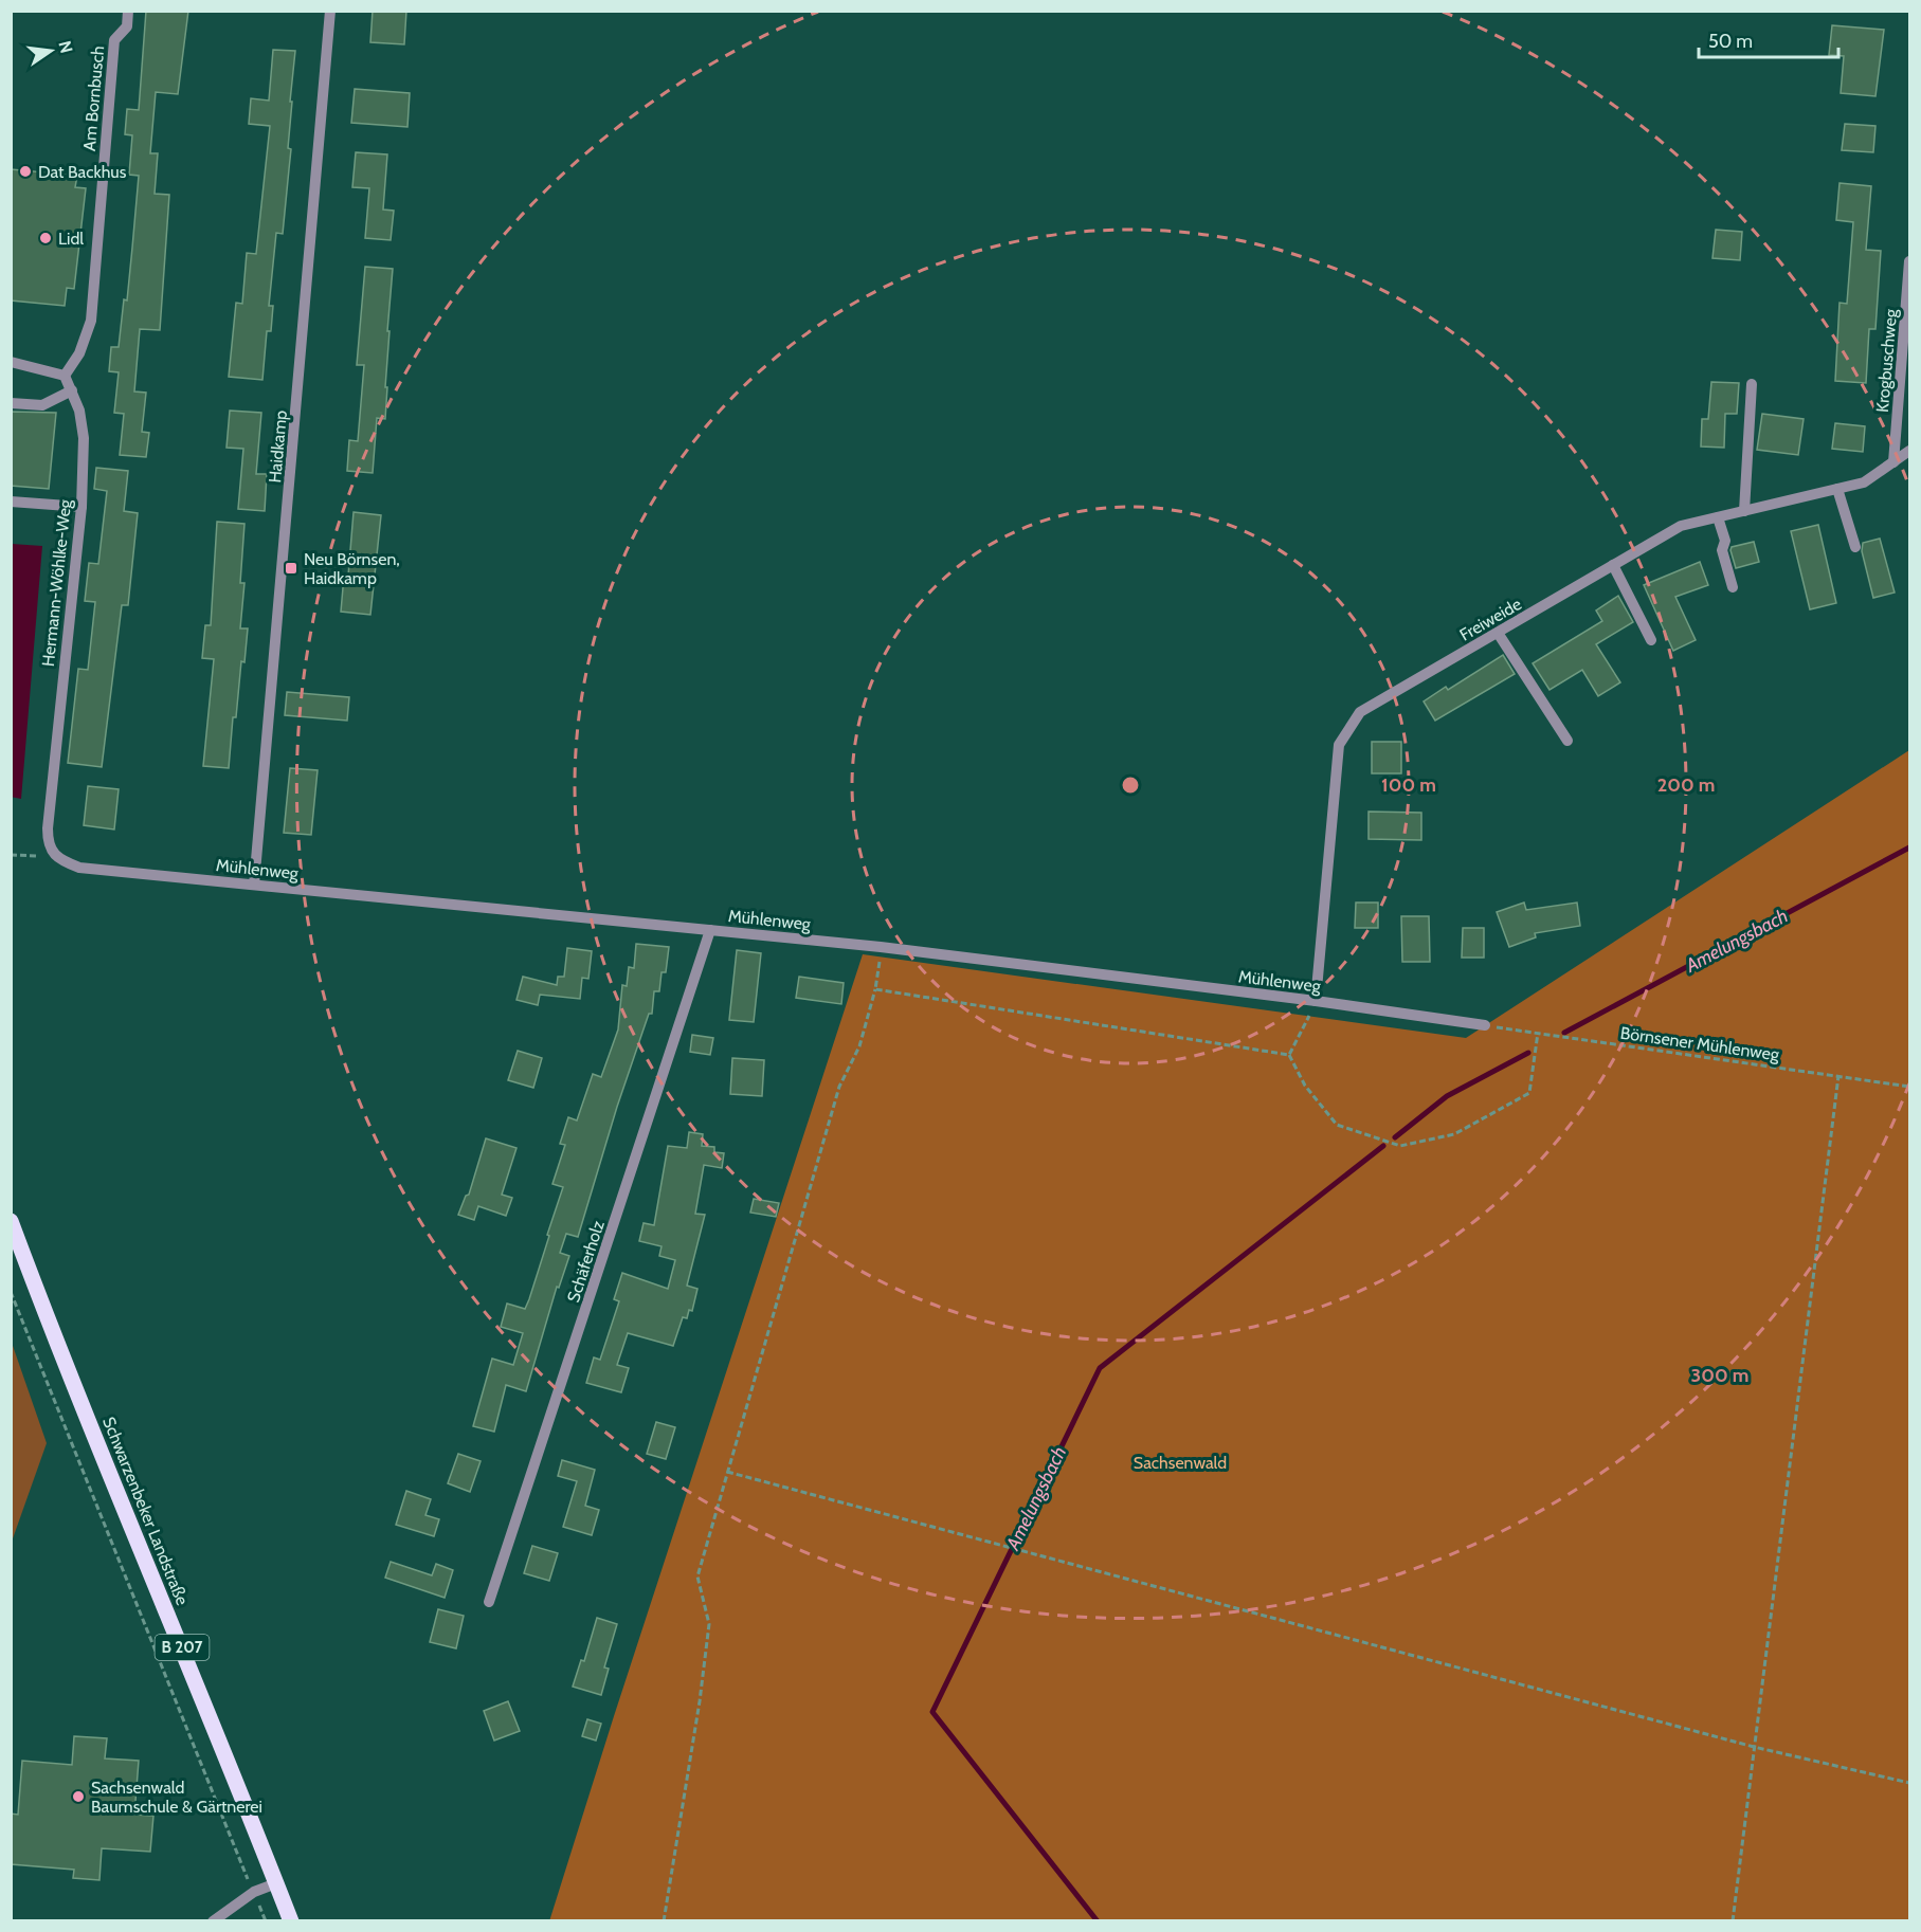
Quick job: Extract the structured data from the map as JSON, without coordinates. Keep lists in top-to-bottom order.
{
  "streets": {
    "main road": ["Schwarzenbeker Landstraße", "B 207"],
    "street": [
      "Am Bornbusch",
      "Krogbuschweg",
      "Haidkamp",
      "Hermann-Wöhlke-Weg",
      "Freiweide",
      "Mühlenweg",
      "Schäferholz"
    ],
    "path": ["Börnsener Mühlenweg"]
  },
  "crossings": [
    ["Am Bornbusch", "Hermann-Wöhlke-Weg"],
    ["Krogbuschweg", "Freiweide"],
    ["Haidkamp", "Mühlenweg"],
    ["Hermann-Wöhlke-Weg", "Mühlenweg"],
    ["Freiweide", "Mühlenweg"],
    ["Mühlenweg", "Börnsener Mühlenweg"],
    ["Mühlenweg", "Schäferholz"]
  ],
  "water": ["Amelungsbach"],
  "parks": ["Sachsenwald"],
  "places": {
    "other": ["Dat Backhus", "Lidl", "Sachsenwald Baumschule & Gärtnerei"],
    "transit": ["Neu Börnsen, Haidkamp"]
  },
  "scale_bar": "50 m",
  "north": "right",
  "rings": ["100 m", "200 m", "300 m"]
}
